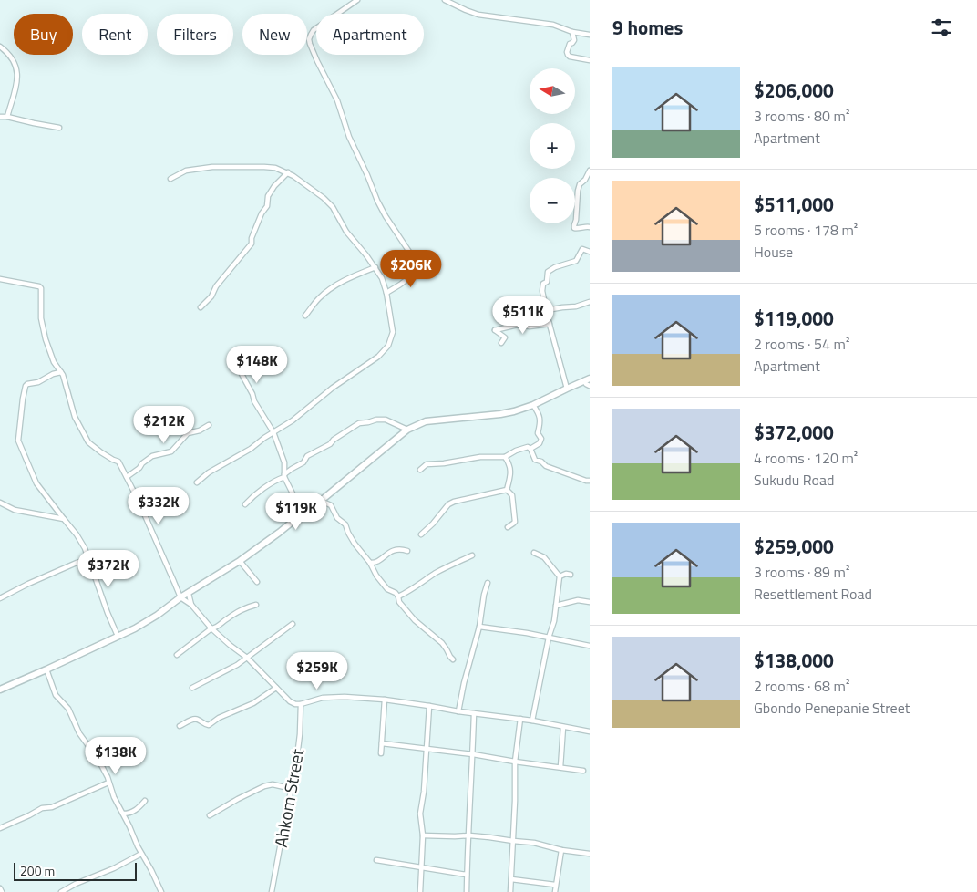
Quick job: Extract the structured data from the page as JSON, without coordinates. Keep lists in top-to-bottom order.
{
  "streets": {
    "street": ["Ahkom Street"]
  },
  "scale_bar": "200 m",
  "north": "left",
  "page": {
    "heading": "9 homes",
    "chip": [
      "Buy",
      "Rent",
      "Filters",
      "New",
      "Apartment"
    ],
    "list": [
      {
        "name": "$206,000",
        "note": "3 rooms · 80 m² · Apartment"
      },
      {
        "name": "$511,000",
        "note": "5 rooms · 178 m² · House"
      },
      {
        "name": "$119,000",
        "note": "2 rooms · 54 m² · Apartment"
      },
      {
        "name": "$372,000",
        "note": "4 rooms · 120 m² · Sukudu Road"
      },
      {
        "name": "$259,000",
        "note": "3 rooms · 89 m² · Resettlement Road"
      },
      {
        "name": "$138,000",
        "note": "2 rooms · 68 m² · Gbondo Penepanie Street"
      }
    ],
    "map_buttons": ["+", "−"],
    "price": [
      "$206K",
      "$511K",
      "$148K",
      "$212K",
      "$332K",
      "$119K",
      "$372K",
      "$259K",
      "$138K"
    ],
    "scale": "200 m"
  }
}
